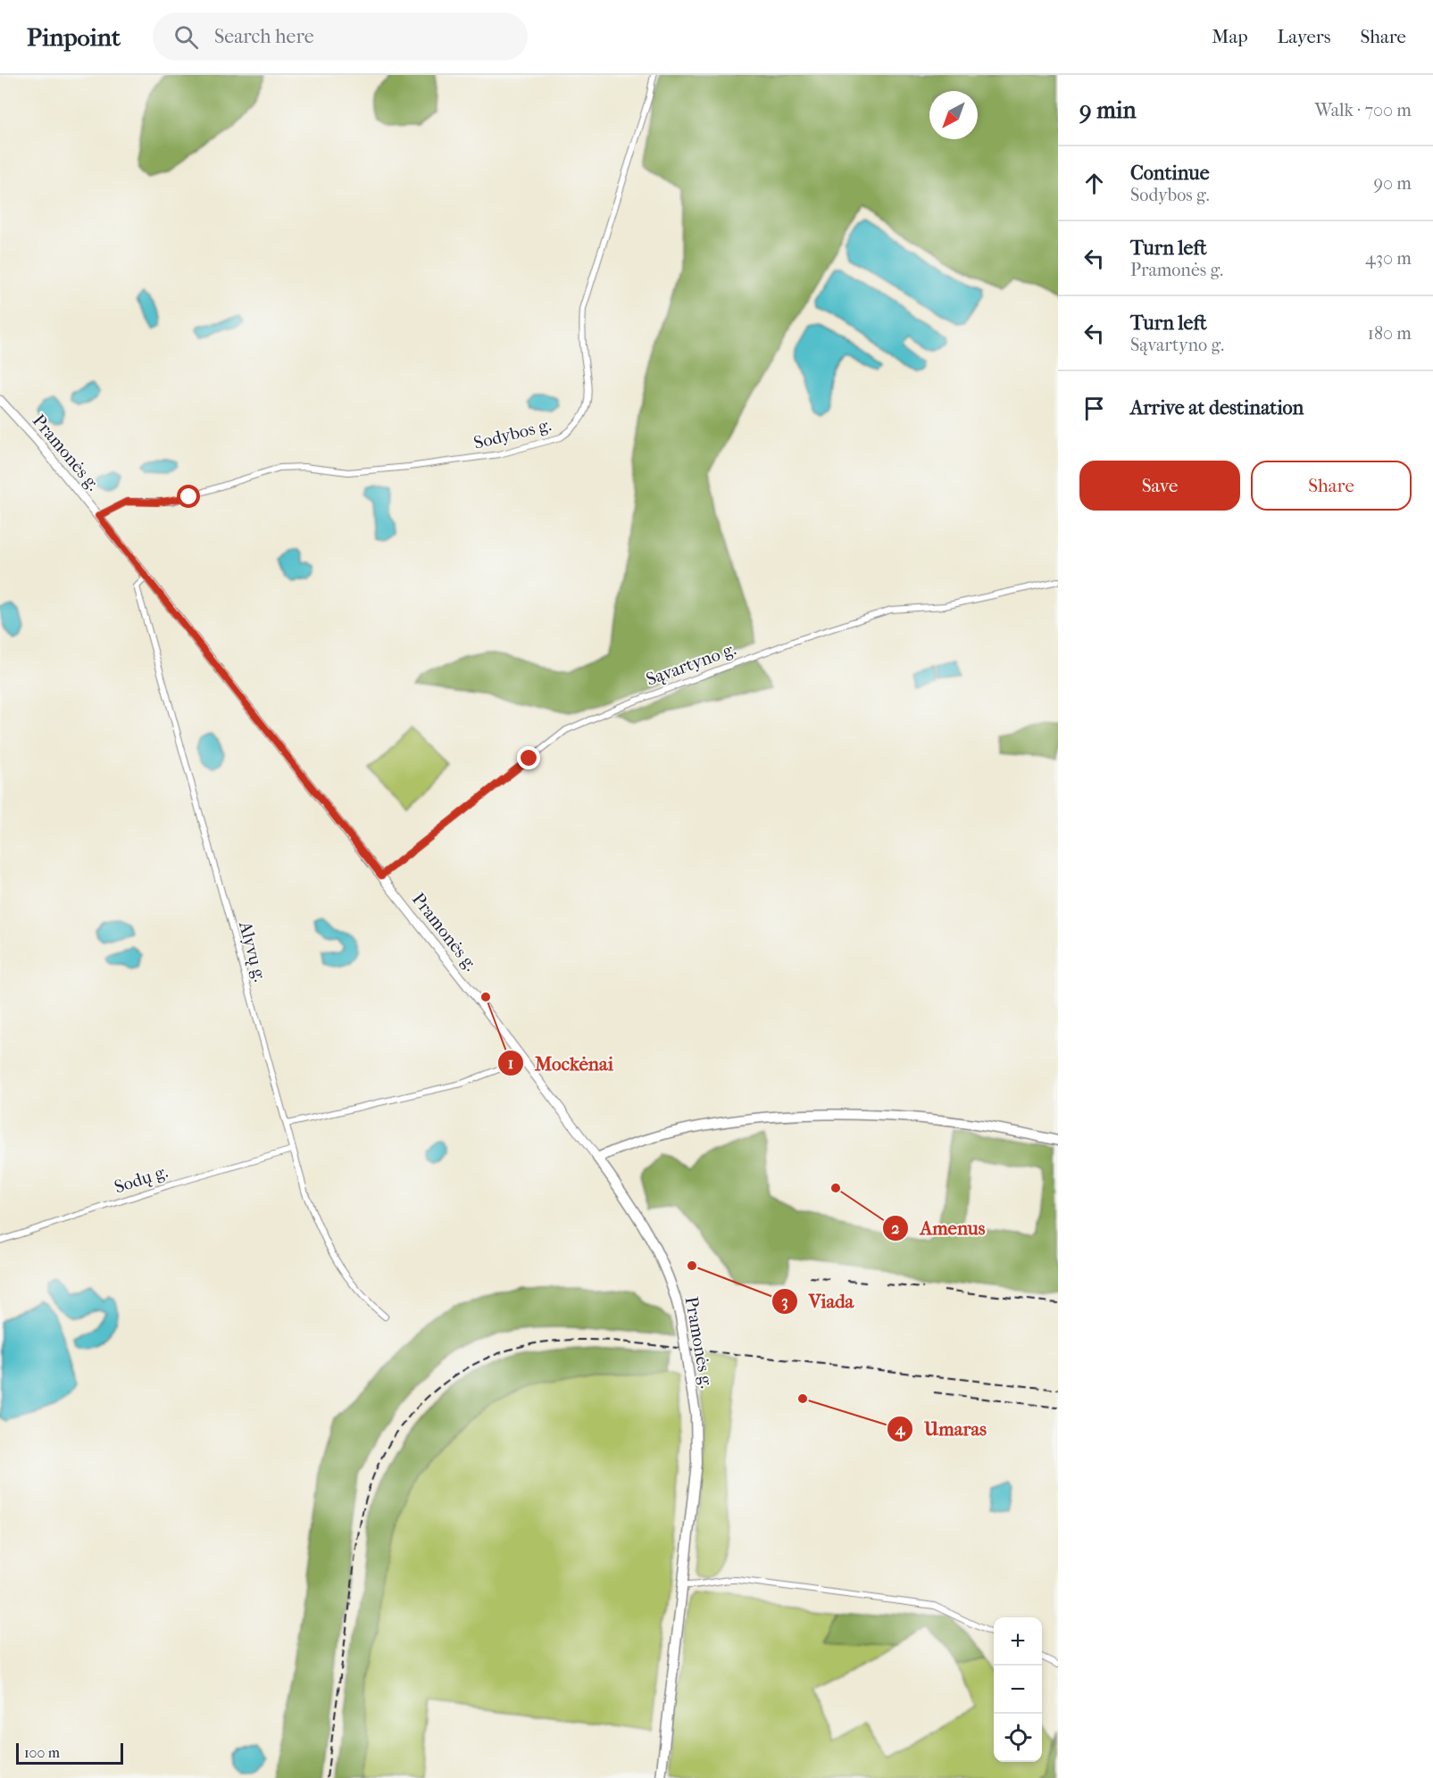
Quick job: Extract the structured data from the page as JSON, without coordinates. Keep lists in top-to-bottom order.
{
  "streets": {
    "highway": ["Pramonės g."],
    "street": [
      "Sodybos g.",
      "Sąvartyno g.",
      "Alyvų g.",
      "Sodų g."
    ]
  },
  "crossings": [
    ["Sodybos g.", "Pramonės g."],
    ["Pramonės g.", "Sąvartyno g."],
    ["Pramonės g.", "Alyvų g."],
    ["Alyvų g.", "Sodų g."]
  ],
  "places": [
    "Mockėnai",
    "Amenus",
    "Viada",
    "Umaras"
  ],
  "scale_bar": "100 m",
  "north": "bottom left",
  "page": {
    "header": "Pinpoint",
    "search": "Search here",
    "nav": ["Map", "Layers", "Share"],
    "heading": ["9 min", "Walk · 700 m"],
    "list": [
      ["Continue", "Sodybos g.", "90 m"],
      ["Turn left", "Pramonės g.", "430 m"],
      ["Turn left", "Sąvartyno g.", "180 m"],
      "Arrive at destination"
    ],
    "buttons": ["Save", "Share"],
    "map_buttons": ["+", "−"],
    "scale": "100 m"
  }
}
